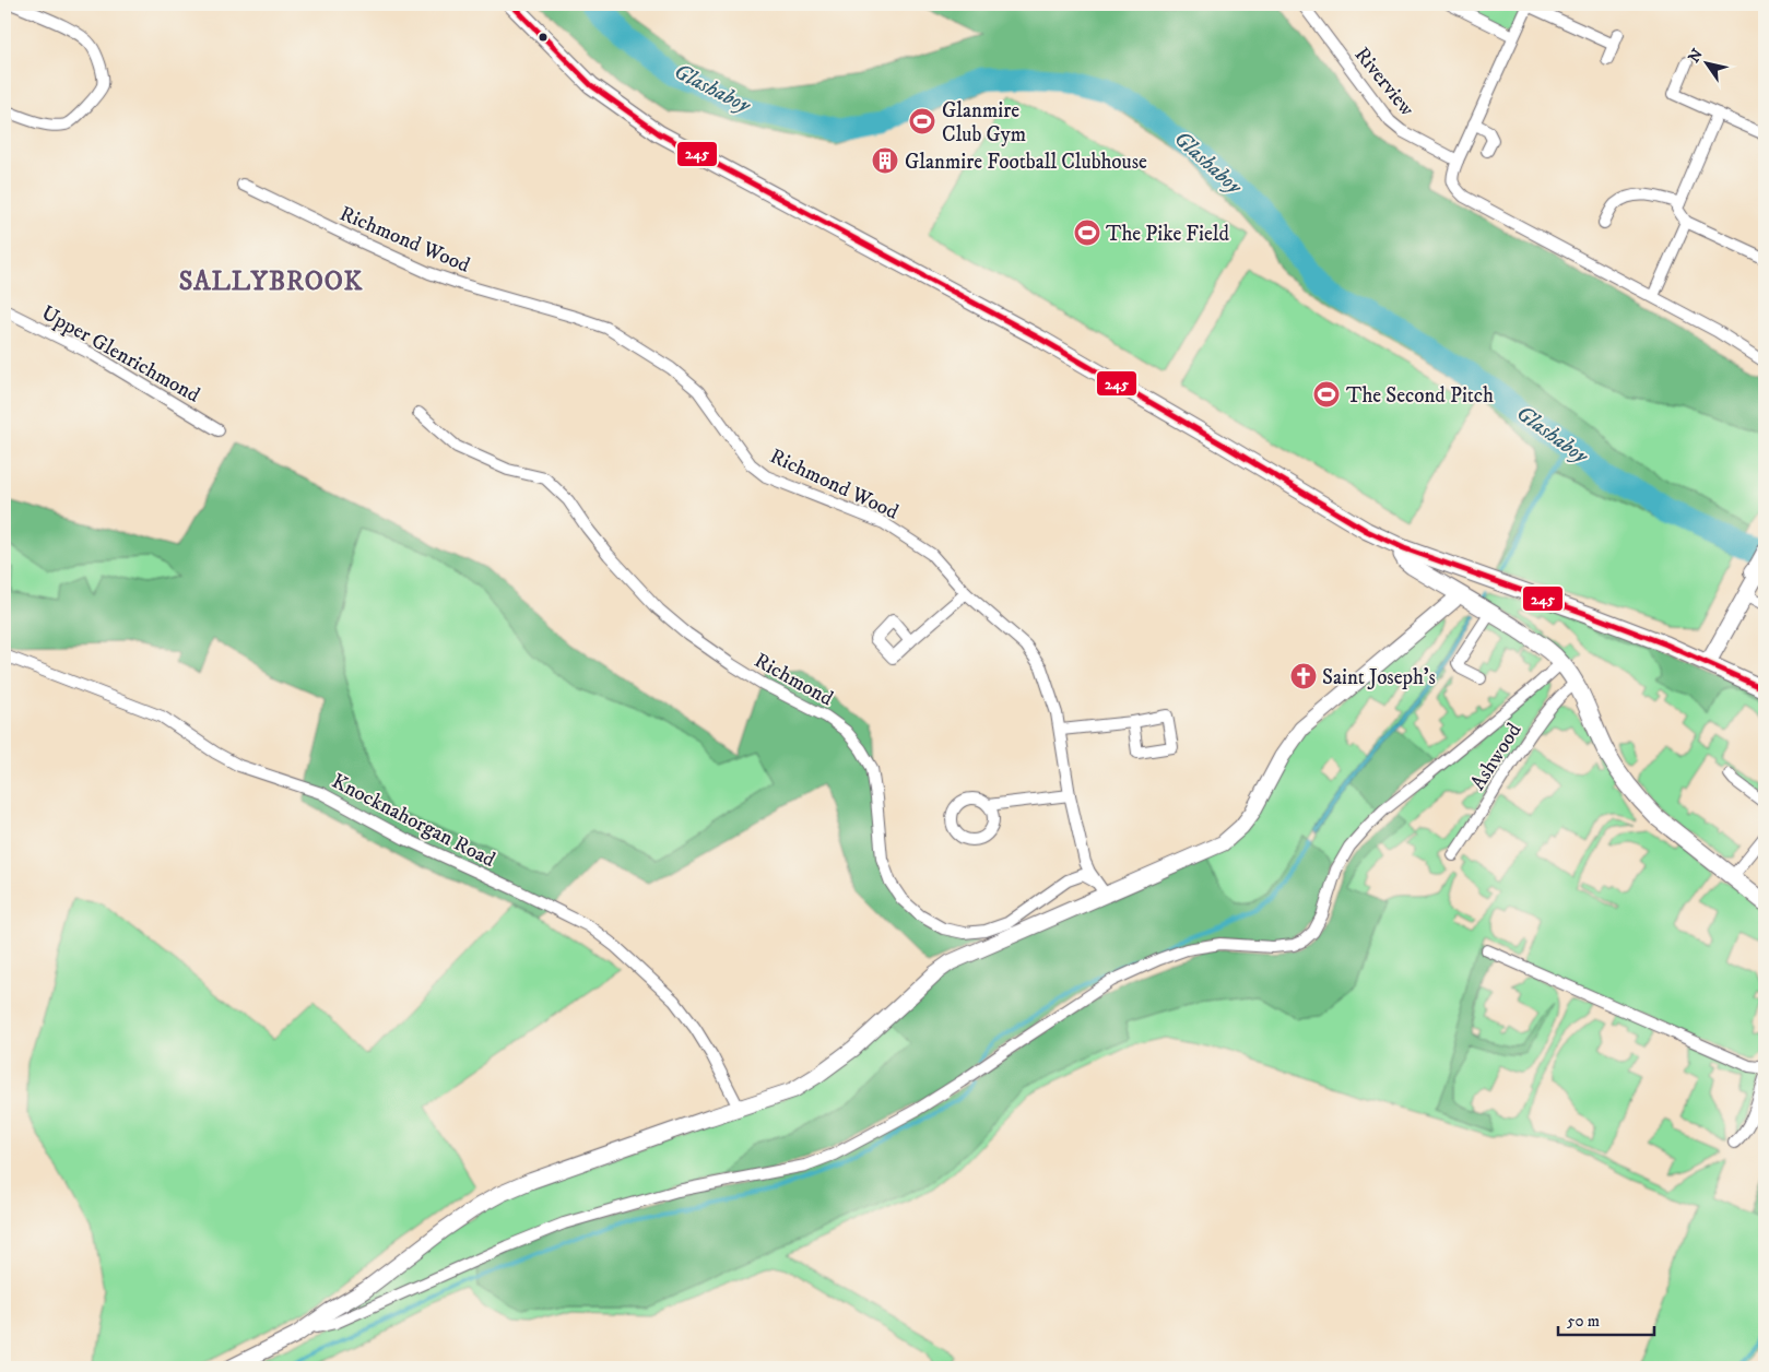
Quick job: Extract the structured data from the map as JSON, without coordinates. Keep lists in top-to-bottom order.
{
  "streets": {
    "street": [
      "Riverview",
      "Richmond Wood",
      "Upper Glenrichmond",
      "Richmond",
      "Ashwood",
      "Knocknahorgan Road"
    ]
  },
  "crossings": [
    ["Richmond Wood", "Richmond"]
  ],
  "districts": ["SALLYBROOK"],
  "water": ["Glashaboy"],
  "places": {
    "sports": ["Glanmire Club Gym", "The Pike Field", "The Second Pitch"],
    "building": ["Glanmire Football Clubhouse"],
    "church": ["Saint Joseph's"]
  },
  "lines": ["transit line 245"],
  "scale_bar": "50 m",
  "north": "top left"
}
